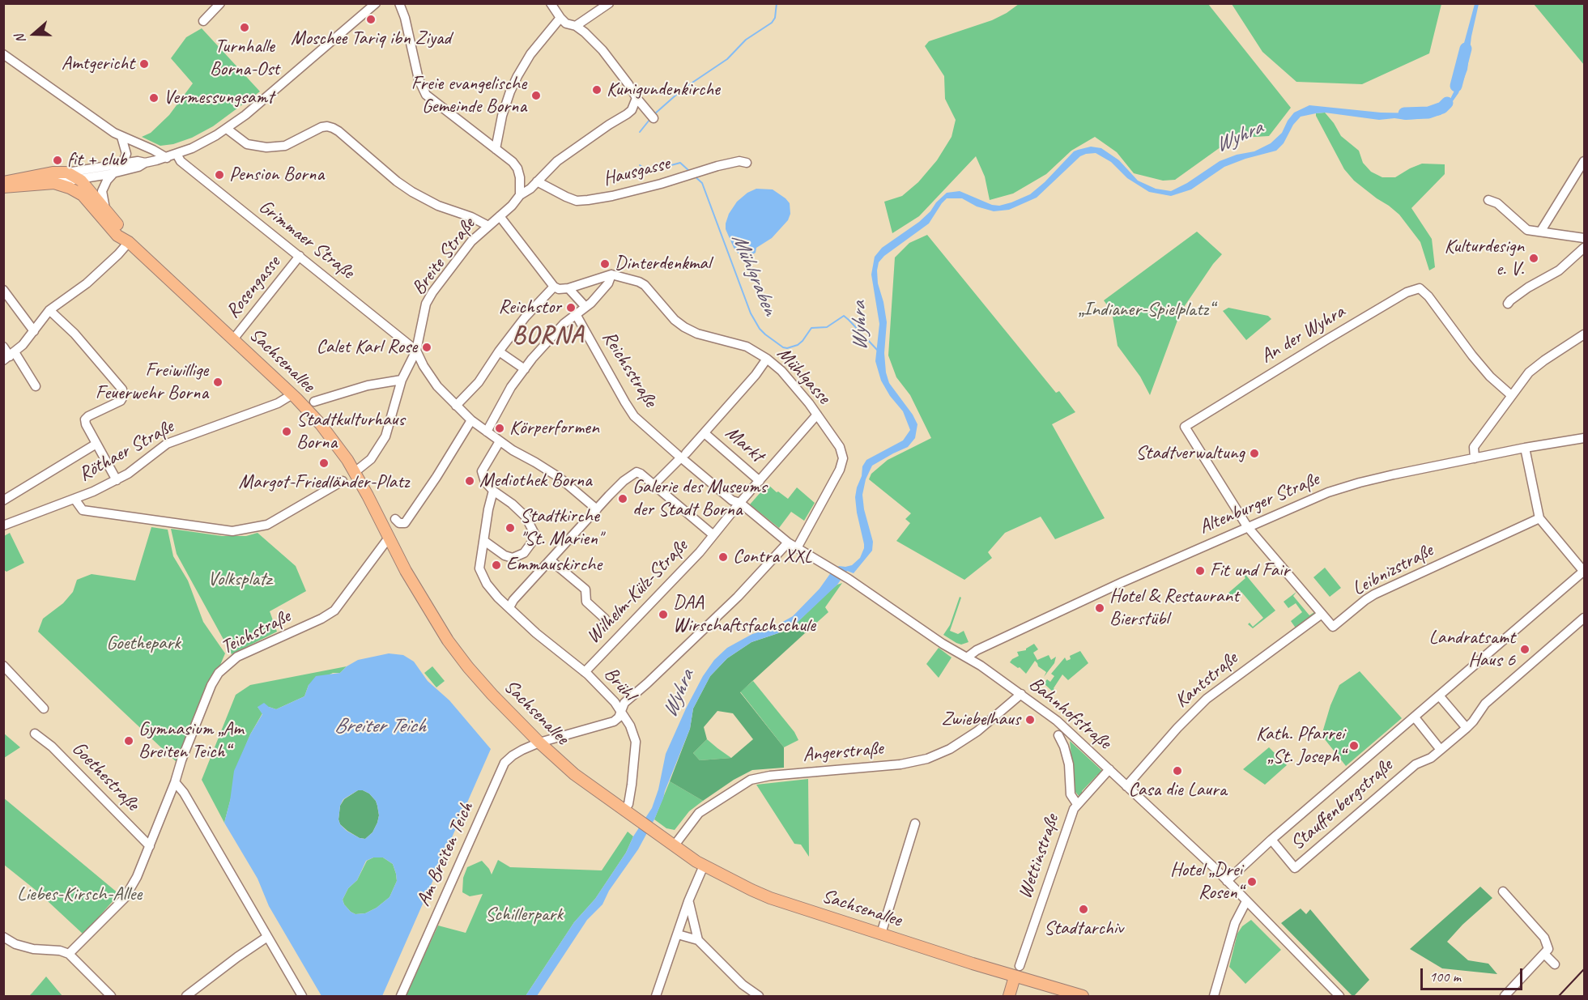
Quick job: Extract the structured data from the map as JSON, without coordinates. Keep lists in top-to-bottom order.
{
  "streets": {
    "main road": ["Sachsenallee"],
    "street": [
      "Hausgasse",
      "Grimmaer Straße",
      "Breite Straße",
      "Rosengasse",
      "An der Wyhra",
      "Reichsstraße",
      "Mühlgasse",
      "Markt",
      "Röthaer Straße",
      "Altenburger Straße",
      "Leibnizstraße",
      "Wilhelm-Külz-Straße",
      "Teichstraße",
      "Kantstraße",
      "Brühl",
      "Bahnhofstraße",
      "Angerstraße",
      "Goethestraße",
      "Stauffenbergstraße",
      "Am Breiten Teich",
      "Wettinstraße"
    ]
  },
  "crossings": [
    ["Hausgasse", "Breite Straße"],
    ["Grimmaer Straße", "Breite Straße"],
    ["Grimmaer Straße", "Rosengasse"],
    ["Breite Straße", "Sachsenallee"],
    ["Rosengasse", "Sachsenallee"],
    ["An der Wyhra", "Altenburger Straße"],
    ["An der Wyhra", "Leibnizstraße"],
    ["Sachsenallee", "Röthaer Straße"],
    ["Sachsenallee", "Teichstraße"],
    ["Sachsenallee", "Brühl"],
    ["Sachsenallee", "Angerstraße"],
    ["Sachsenallee", "Am Breiten Teich"],
    ["Reichsstraße", "Markt"],
    ["Mühlgasse", "Bahnhofstraße"],
    ["Markt", "Wilhelm-Külz-Straße"],
    ["Markt", "Bahnhofstraße"],
    ["Altenburger Straße", "Leibnizstraße"],
    ["Altenburger Straße", "Bahnhofstraße"],
    ["Leibnizstraße", "Kantstraße"],
    ["Wilhelm-Külz-Straße", "Brühl"],
    ["Teichstraße", "Goethestraße"],
    ["Kantstraße", "Bahnhofstraße"],
    ["Bahnhofstraße", "Angerstraße"],
    ["Bahnhofstraße", "Stauffenbergstraße"],
    ["Bahnhofstraße", "Wettinstraße"]
  ],
  "districts": ["BORNA"],
  "water": ["Wyhra", "Mühlgraben", "Breiter Teich"],
  "parks": [
    "„Indianer-Spielplatz“",
    "Volksplatz",
    "Goethepark",
    "Liebes-Kirsch-Allee",
    "Schillerpark"
  ],
  "places": [
    "Moschee Tariq ibn Ziyad",
    "Turnhalle Borna-Ost",
    "Amtgericht",
    "Kunigundenkirche",
    "Freie evangelische Gemeinde Borna",
    "Vermessungsamt",
    "fit + club",
    "Pension Borna",
    "Kulturdesign e. V.",
    "Dinterdenkmal",
    "Reichstor",
    "Calet Karl Rose",
    "Freiwillige Feuerwehr Borna",
    "Körperformen",
    "Stadtkulturhaus Borna",
    "Stadtverwaltung",
    "Margot-Friedländer-Platz",
    "Mediothek Borna",
    "Galerie des Museums der Stadt Borna",
    "Stadtkirche \"St. Marien\"",
    "Contra XXL",
    "Emmauskirche",
    "Fit und Fair",
    "Hotel & Restaurant Bierstübl",
    "DAA Wirschaftsfachschule",
    "Landratsamt Haus 6",
    "Zwiebelhaus",
    "Gymnasium „Am Breiten Teich“",
    "Kath. Pfarrei „St. Joseph“",
    "Casa die Laura",
    "Hotel „Drei Rosen“",
    "Stadtarchiv"
  ],
  "scale_bar": "100 m",
  "north": "left"
}
